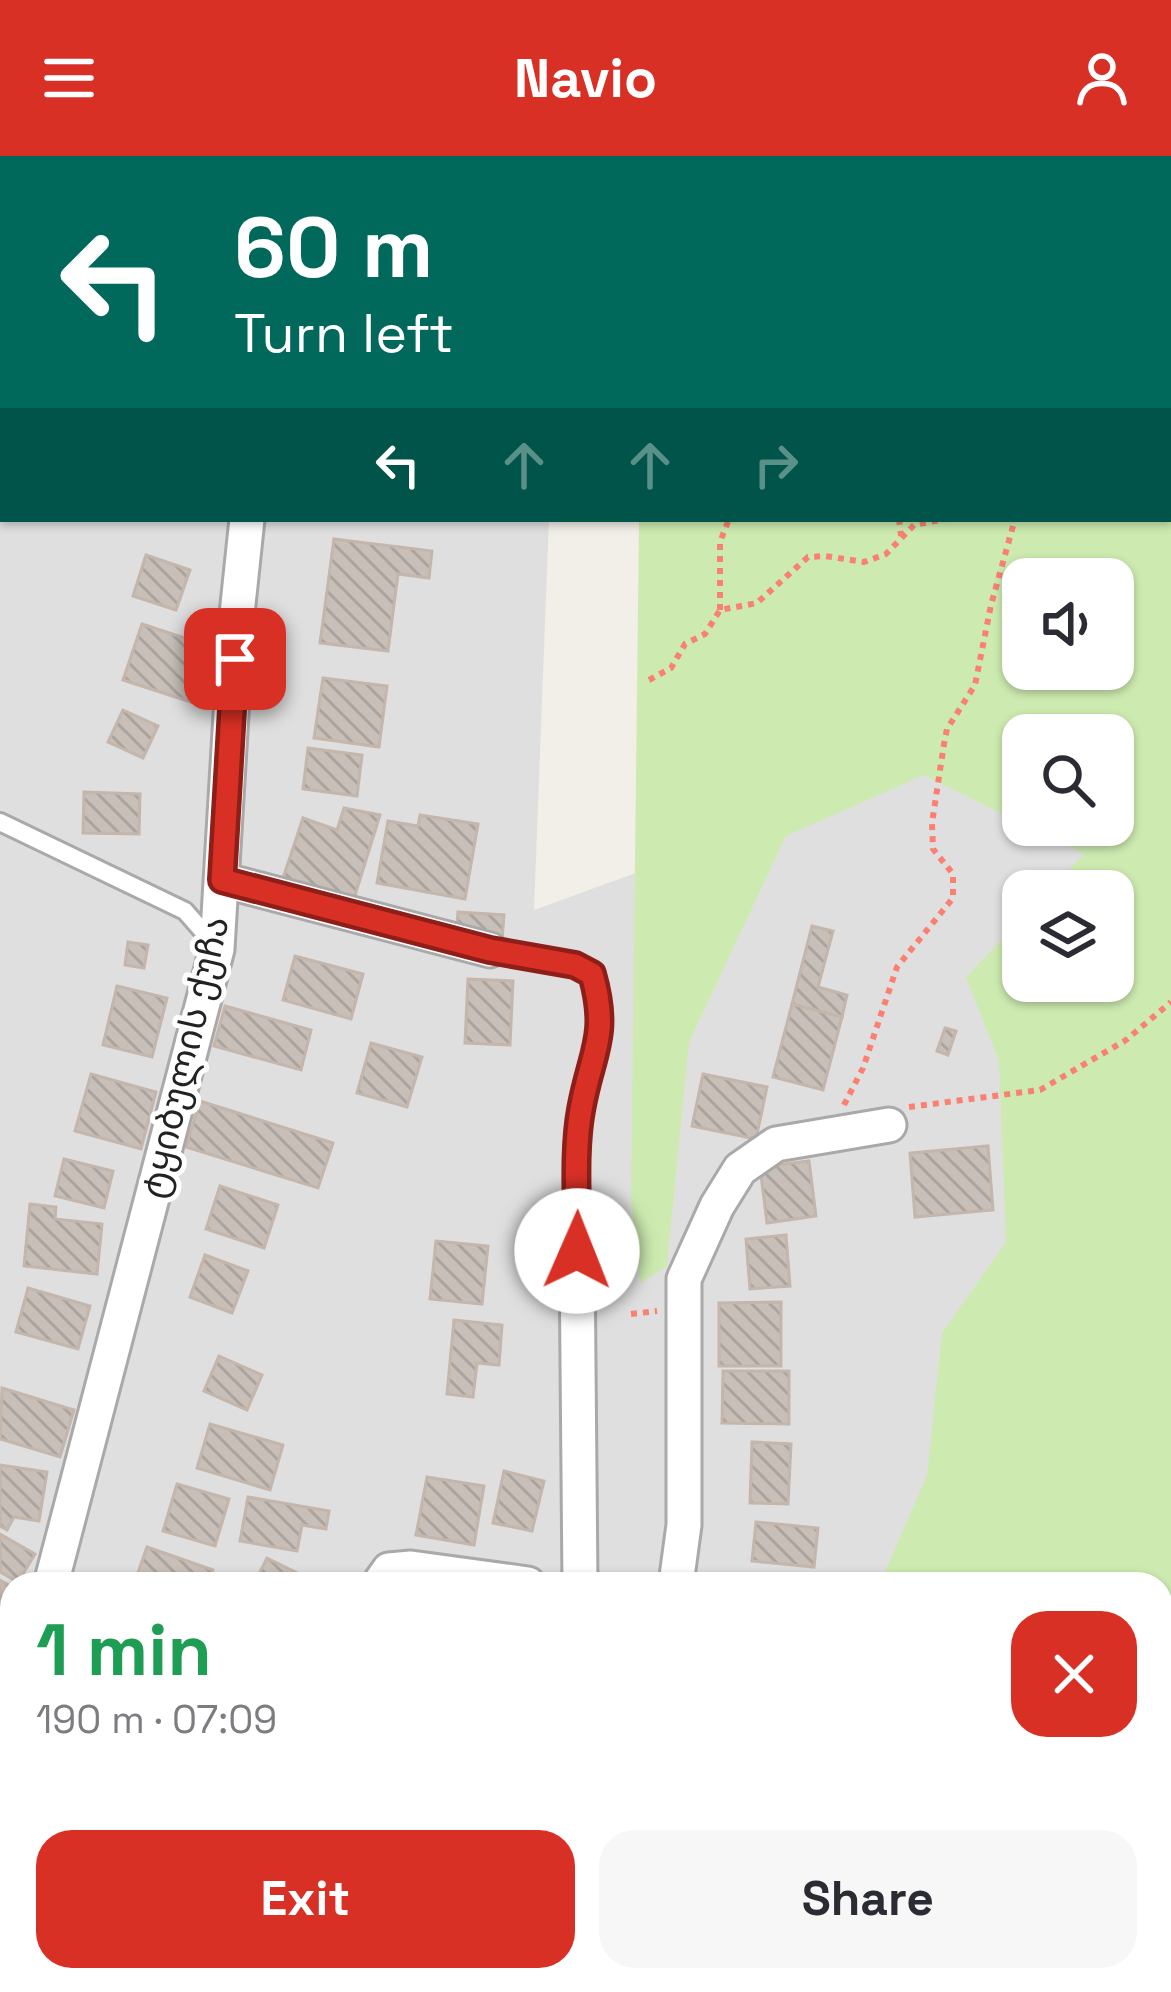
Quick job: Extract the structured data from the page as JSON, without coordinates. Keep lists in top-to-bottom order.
{
  "streets": {
    "street": ["ტყიბულის ქუჩა"]
  },
  "page": {
    "header": "Navio",
    "turn": ["60 m", "Turn left"],
    "heading": ["1 min", "190 m · 07:09"],
    "buttons": ["Exit", "Share"]
  }
}
